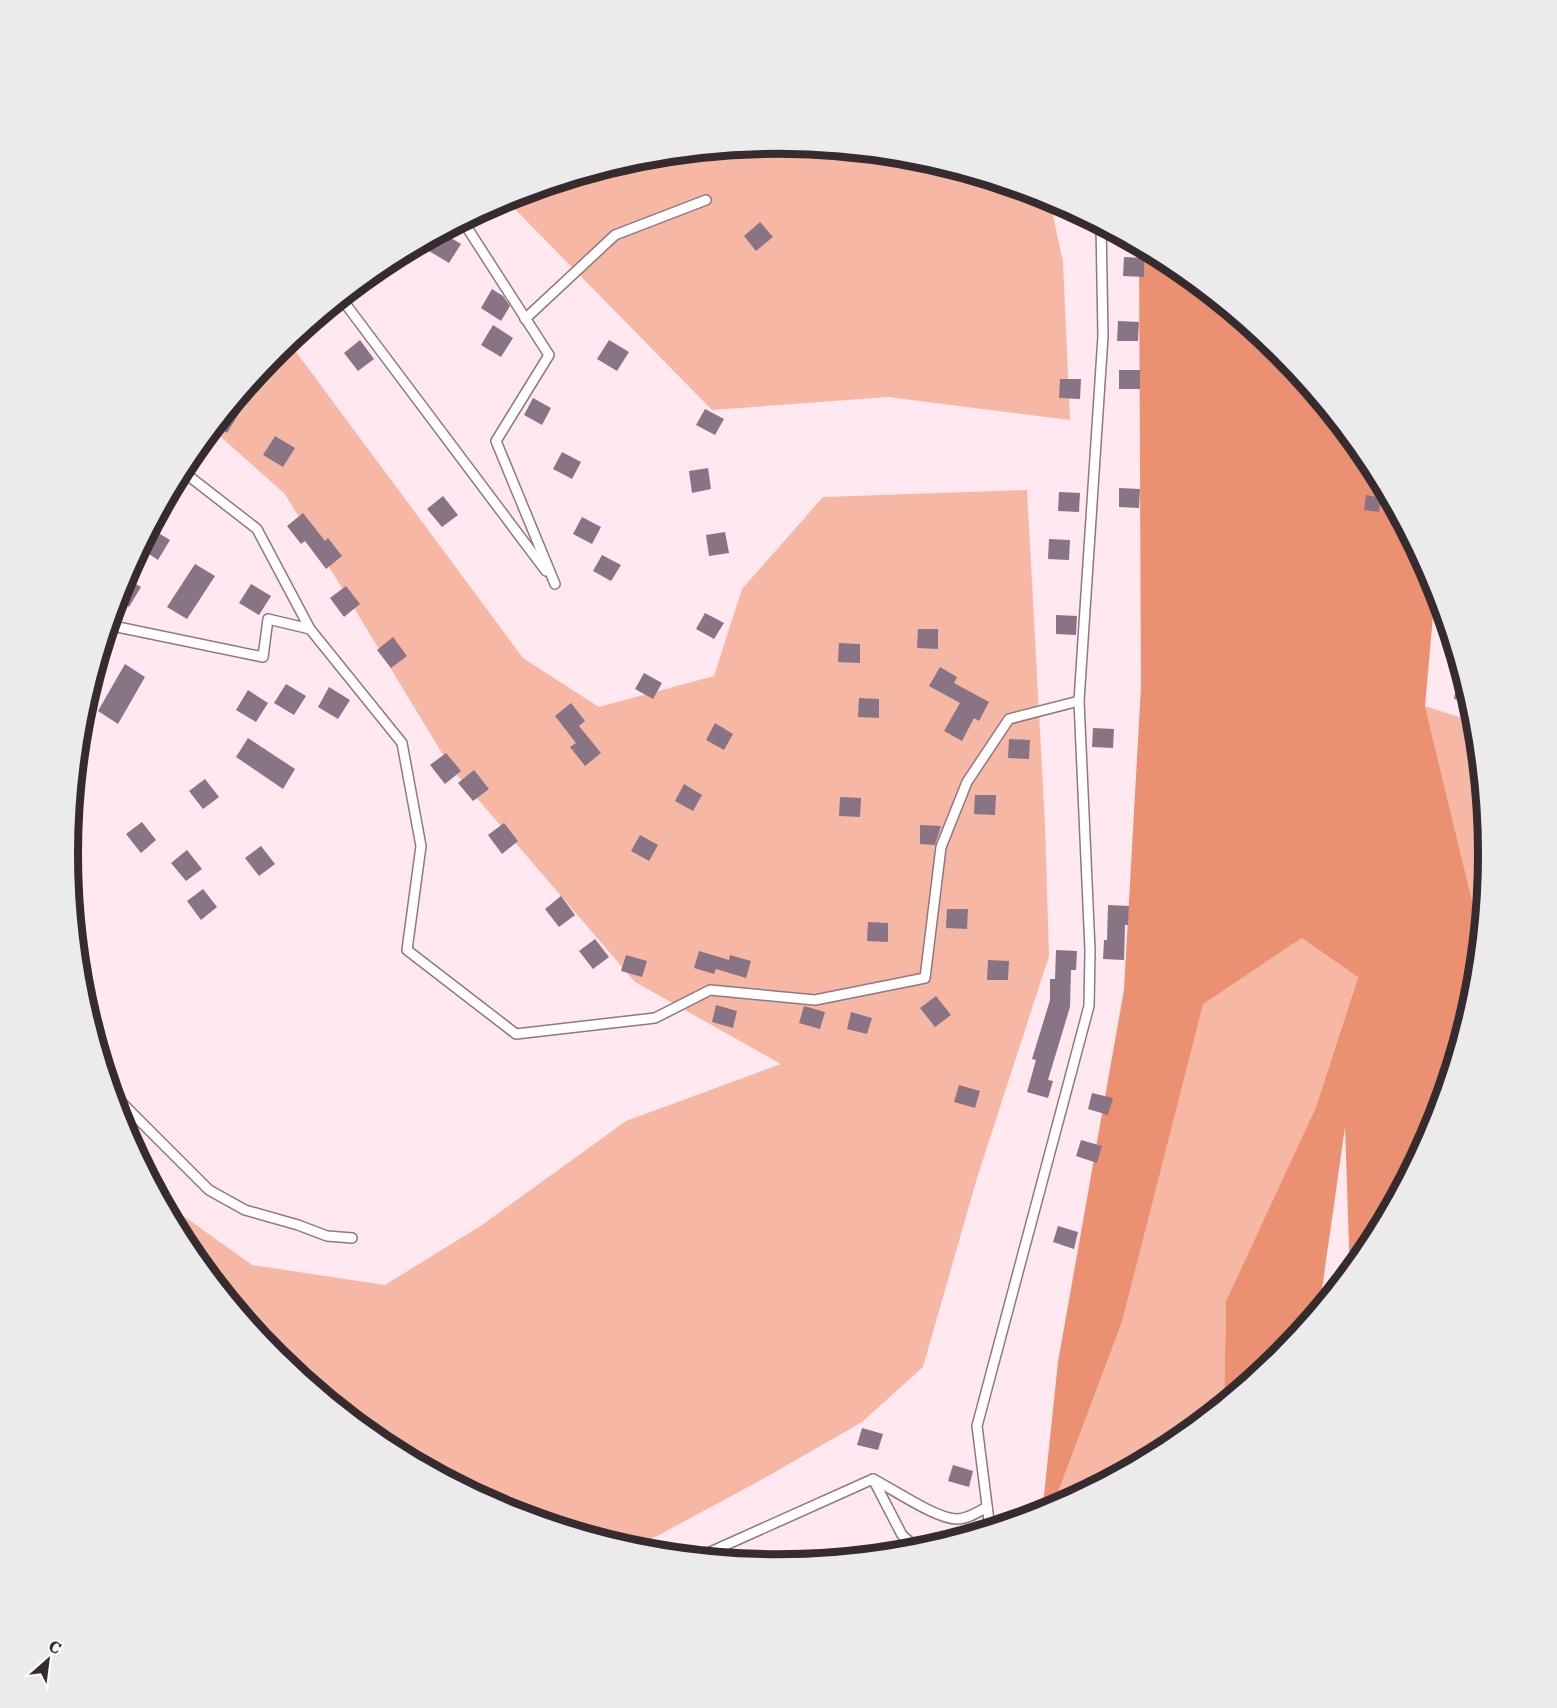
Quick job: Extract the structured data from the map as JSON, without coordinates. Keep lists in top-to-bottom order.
{
  "north": "top right"
}
